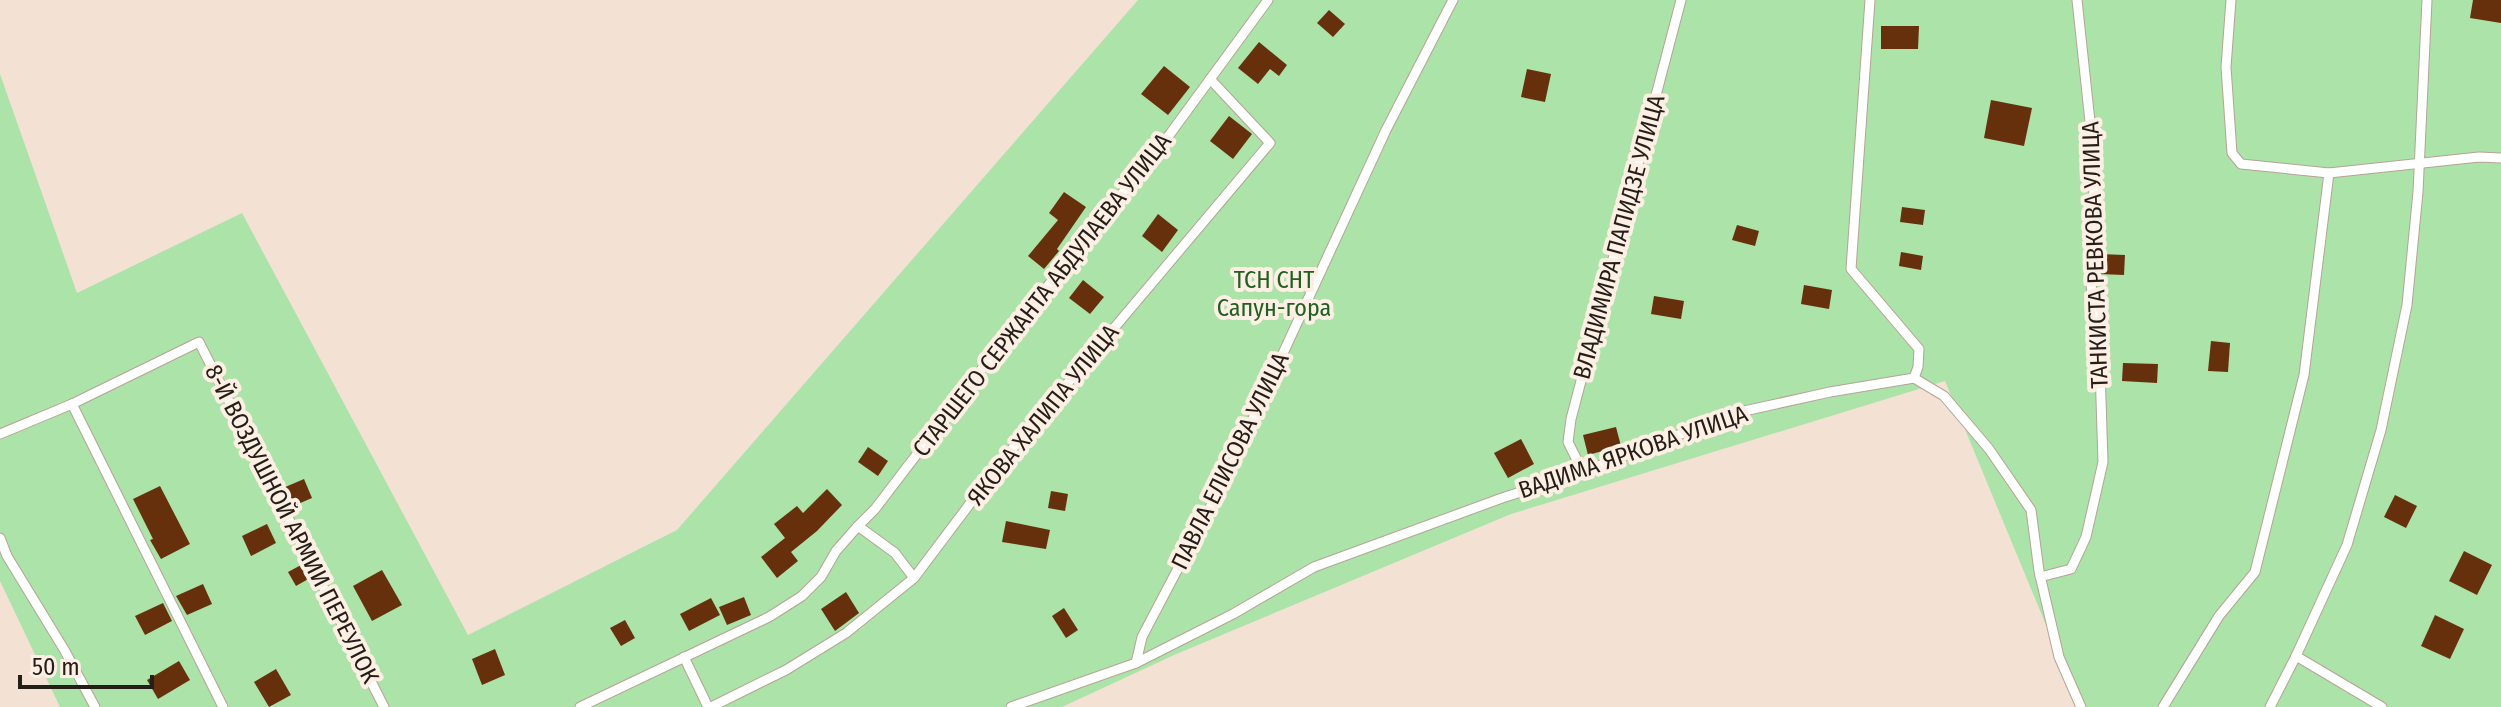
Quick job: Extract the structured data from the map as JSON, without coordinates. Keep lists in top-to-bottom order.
{
  "streets": {
    "lane": [
      "ВЛАДИМИРА ПАПИДЗЕ УЛИЦА",
      "ТАНКИСТА РЕВКОВА УЛИЦА",
      "СТАРШЕГО СЕРЖАНТА АБДУЛАЕВА УЛИЦА",
      "ЯКОВА ХАЛИПА УЛИЦА",
      "ВАДИМА ЯРКОВА УЛИЦА",
      "ПАВЛА ЕЛИСОВА УЛИЦА",
      "8-Й ВОЗДУШНОЙ АРМИИ ПЕРЕУЛОК"
    ]
  },
  "crossings": [
    ["ВЛАДИМИРА ПАПИДЗЕ УЛИЦА", "ВАДИМА ЯРКОВА УЛИЦА"],
    ["СТАРШЕГО СЕРЖАНТА АБДУЛАЕВА УЛИЦА", "ЯКОВА ХАЛИПА УЛИЦА"],
    ["ВАДИМА ЯРКОВА УЛИЦА", "ПАВЛА ЕЛИСОВА УЛИЦА"]
  ],
  "parks": ["ТСН СНТ Сапун-гора"],
  "scale_bar": "50 m"
}
